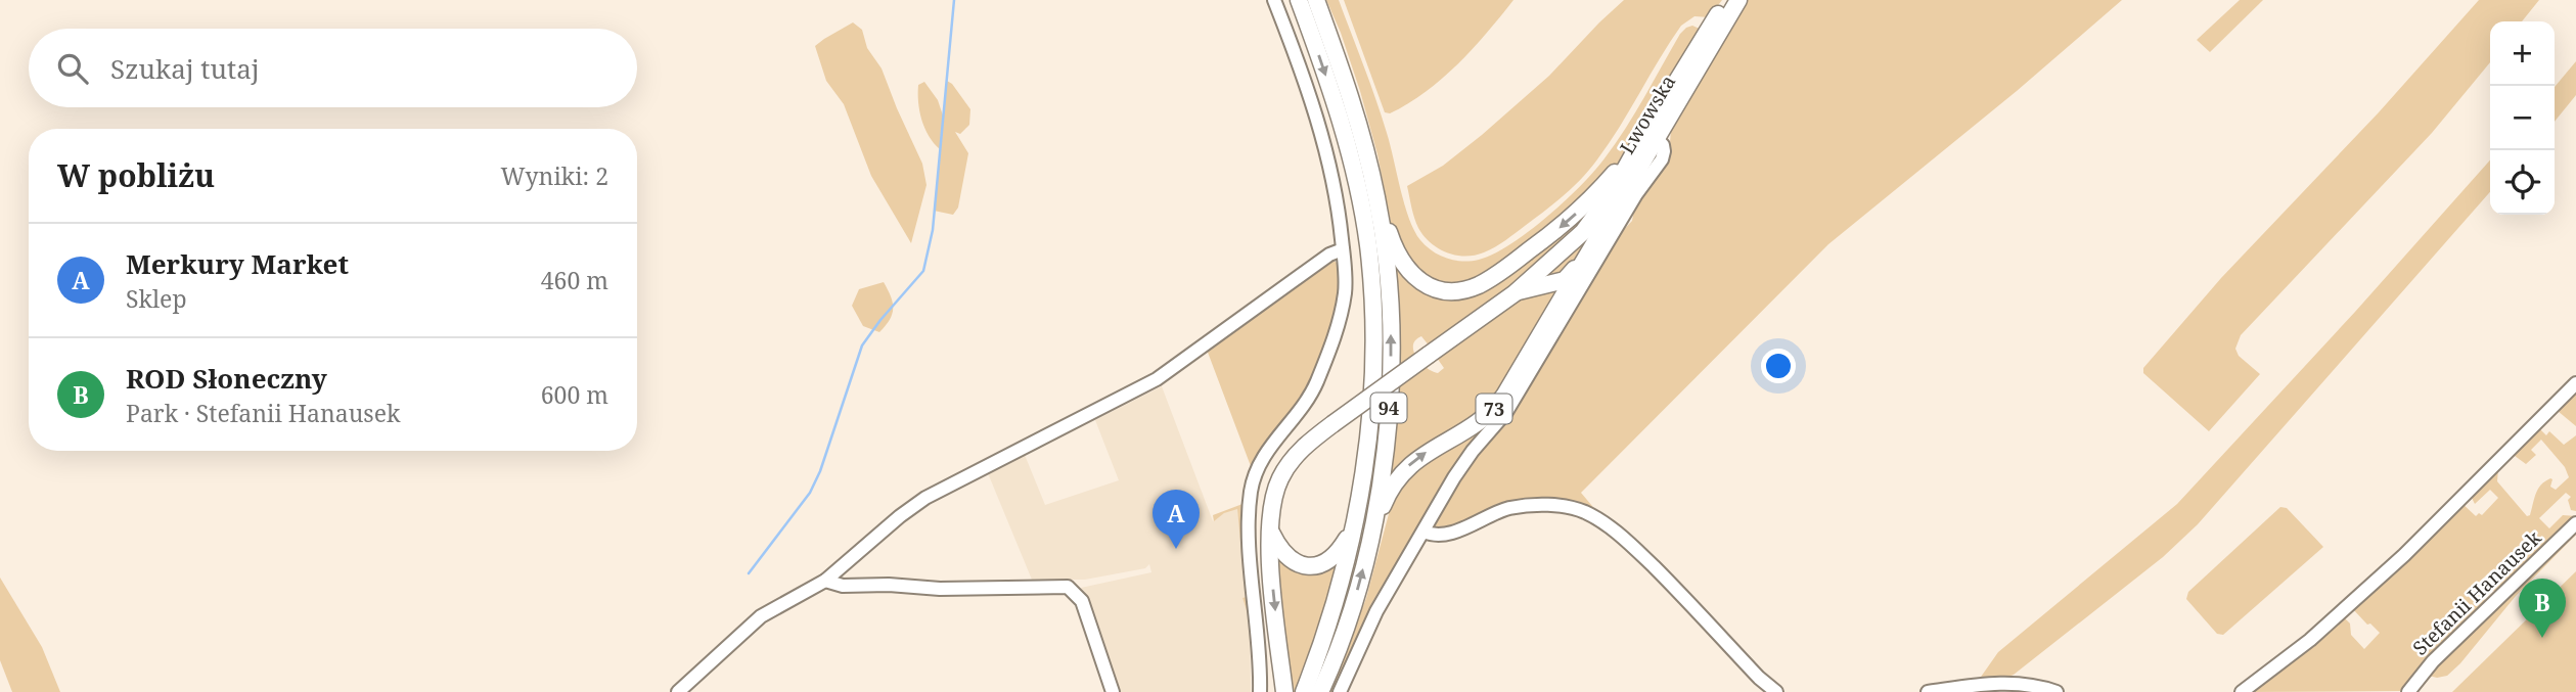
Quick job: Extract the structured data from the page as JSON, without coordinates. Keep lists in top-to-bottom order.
{
  "streets": {
    "main road": ["Lwowska", "94", "73"],
    "street": ["Stefanii Hanausek"]
  },
  "crossings": [
    ["Lwowska", "73"],
    ["94", "73"]
  ],
  "page": {
    "map_buttons": ["+", "−"],
    "search": "Szukaj tutaj",
    "heading": ["W pobliżu", "Wyniki: 2"],
    "list": [
      {
        "mark": "A",
        "name": "Merkury Market",
        "note": "Sklep",
        "value": "460 m"
      },
      {
        "mark": "B",
        "name": "ROD Słoneczny",
        "note": "Park · Stefanii Hanausek",
        "value": "600 m"
      }
    ],
    "pins": ["A", "B"]
  }
}
